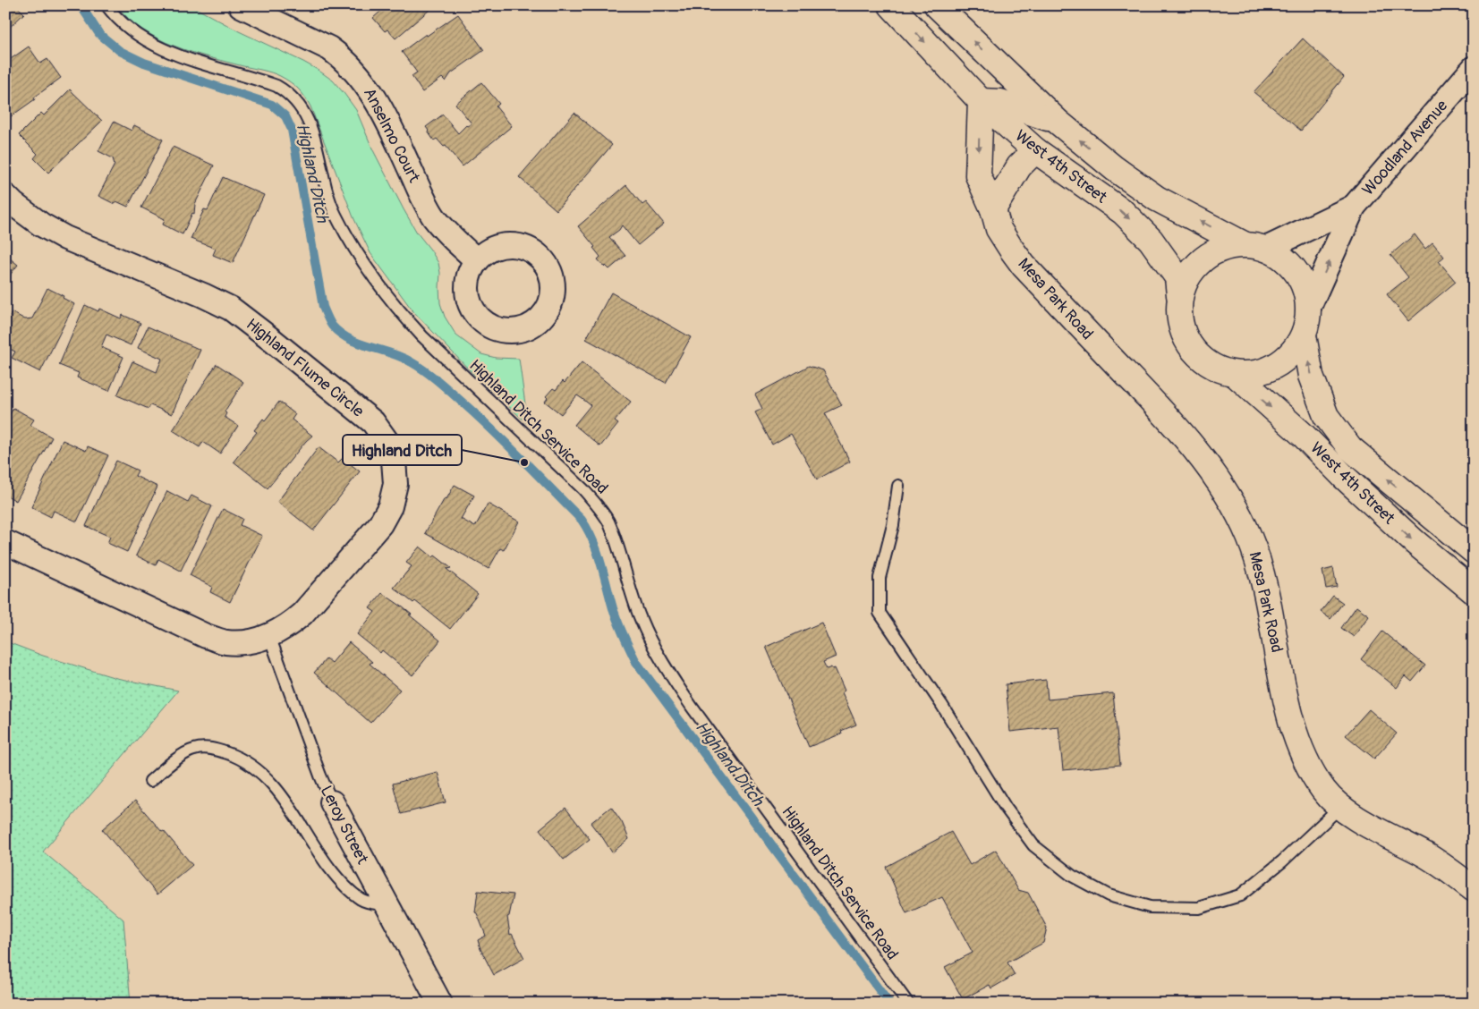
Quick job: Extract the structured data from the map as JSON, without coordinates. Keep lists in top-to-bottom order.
{
  "streets": {
    "main road": ["West 4th Street", "Mesa Park Road"],
    "street": [
      "Anselmo Court",
      "Woodland Avenue",
      "Highland Flume Circle",
      "Leroy Street"
    ],
    "lane": ["Highland Ditch Service Road"]
  },
  "crossings": [
    ["Woodland Avenue", "West 4th Street"],
    ["West 4th Street", "Mesa Park Road"],
    ["Highland Flume Circle", "Leroy Street"]
  ],
  "water": ["Highland Ditch"],
  "places": ["Highland Ditch"]
}
